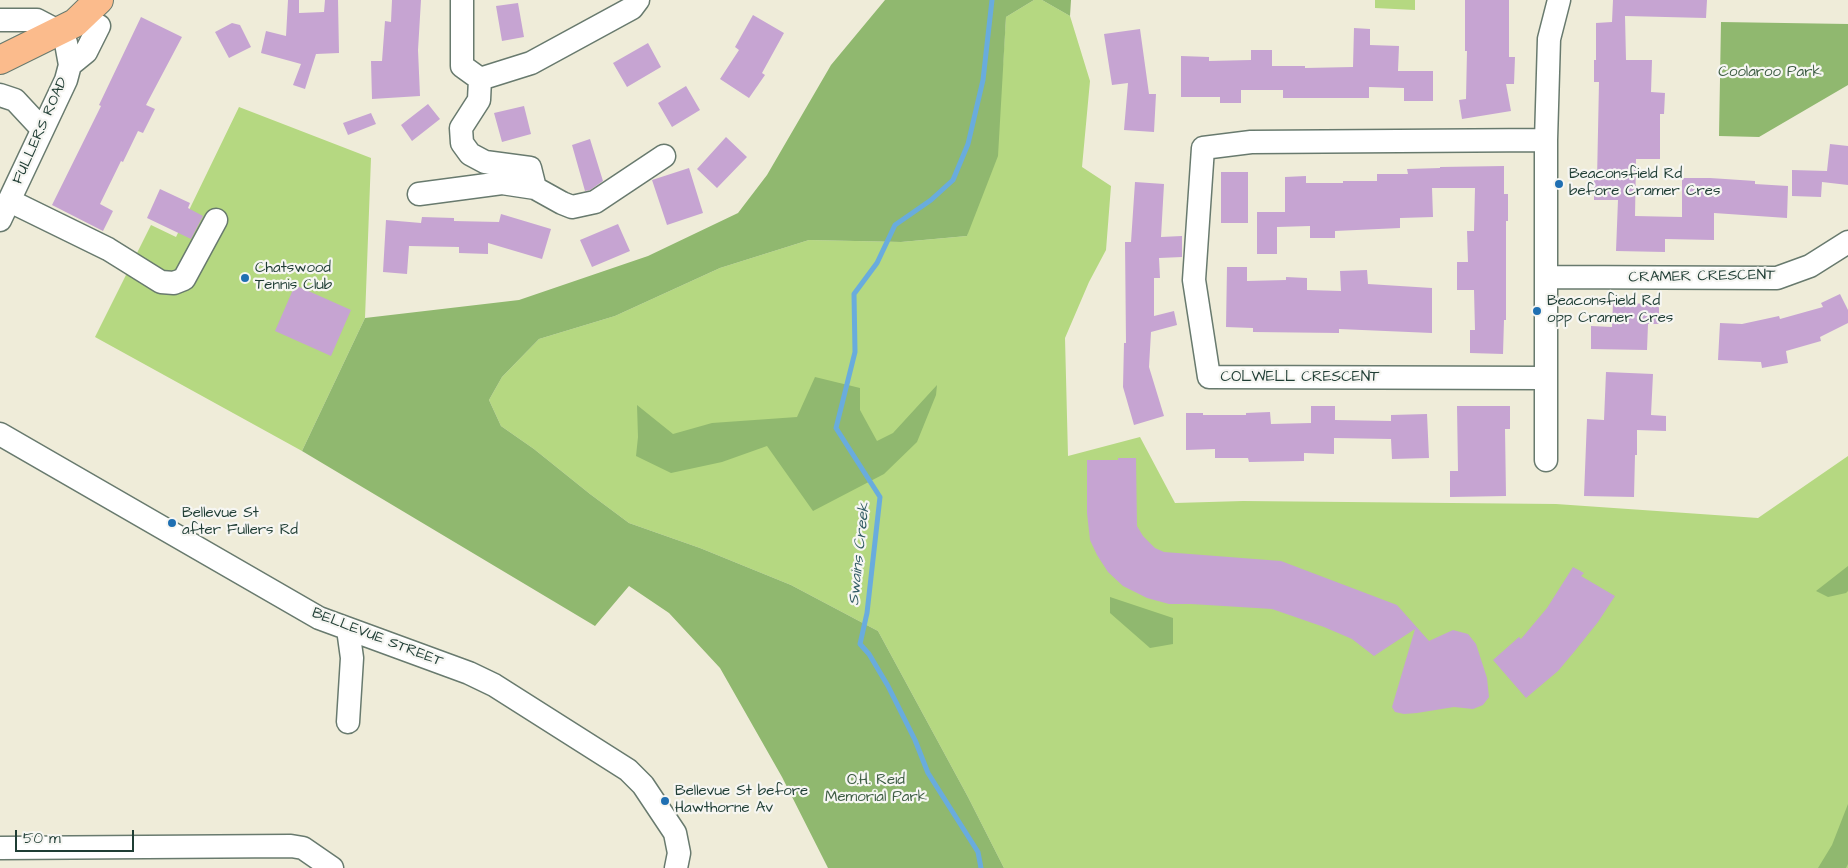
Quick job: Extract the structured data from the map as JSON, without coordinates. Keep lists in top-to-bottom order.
{
  "streets": {
    "street": [
      "FULLERS ROAD",
      "CRAMER CRESCENT",
      "COLWELL CRESCENT",
      "BELLEVUE STREET"
    ]
  },
  "water": ["Swains Creek"],
  "parks": ["Coolaroo Park", "O.H. Reid Memorial Park"],
  "places": [
    "Beaconsfield Rd before Cramer Cres",
    "Chatswood Tennis Club",
    "Beaconsfield Rd opp Cramer Cres",
    "Bellevue St after Fullers Rd",
    "Bellevue St before Hawthorne Av"
  ],
  "scale_bar": "50 m"
}
